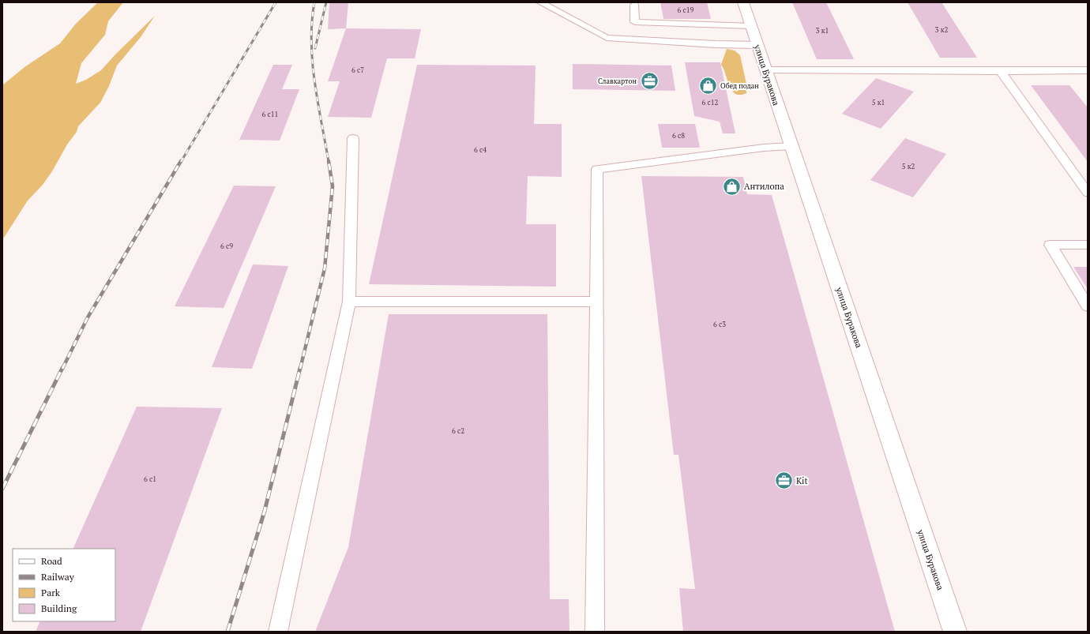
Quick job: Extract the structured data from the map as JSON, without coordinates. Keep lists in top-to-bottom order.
{
  "streets": {
    "street": ["улица Буракова"]
  },
  "places": {
    "office": ["Славкартон", "Kit"],
    "shop": ["Обед подан", "Антилопа"]
  },
  "house_numbers": [
    "6 с19",
    "3 к2",
    "3 к1",
    "6 с7",
    "6 с12",
    "5 к1",
    "6 с11",
    "6 с8",
    "6 с4",
    "5 к2",
    "6 с9",
    "6 с3",
    "6 с2",
    "6 с1"
  ],
  "legend": [
    "Road",
    "Railway",
    "Park",
    "Building"
  ]
}
